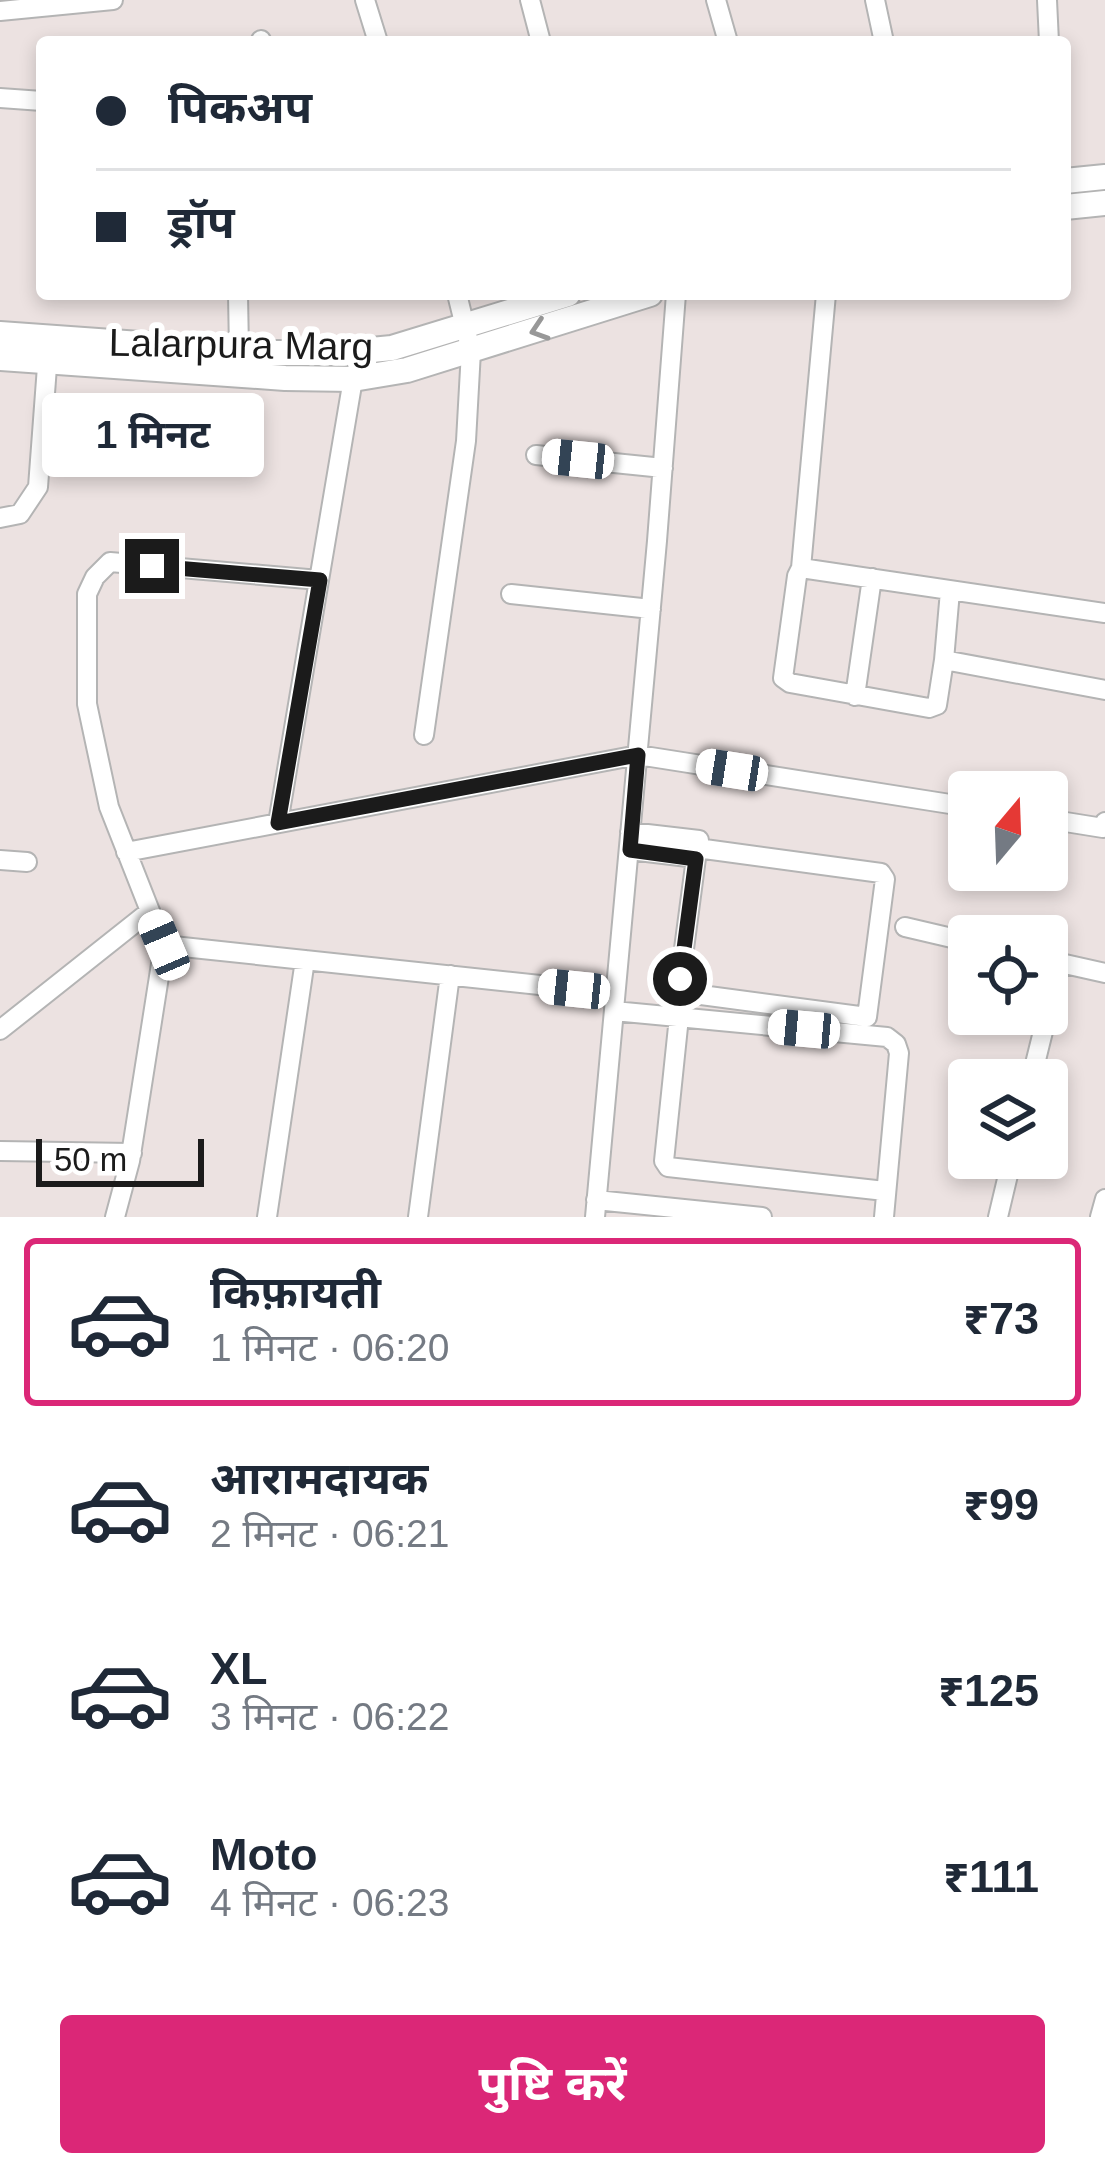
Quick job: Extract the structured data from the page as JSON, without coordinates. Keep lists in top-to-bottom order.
{
  "streets": {
    "street": ["Lalarpura Marg"]
  },
  "scale_bar": "50 m",
  "north": "top",
  "page": {
    "banner": ["पिकअप", "ड्रॉप"],
    "bubble": "1 मिनट",
    "scale": "50 m",
    "list": [
      {
        "name": "किफ़ायती",
        "note": "1 मिनट · 06:20",
        "value": "₹73"
      },
      {
        "name": "आरामदायक",
        "note": "2 मिनट · 06:21",
        "value": "₹99"
      },
      {
        "name": "XL",
        "note": "3 मिनट · 06:22",
        "value": "₹125"
      },
      {
        "name": "Moto",
        "note": "4 मिनट · 06:23",
        "value": "₹111"
      }
    ],
    "buttons": "पुष्टि करें"
  }
}
